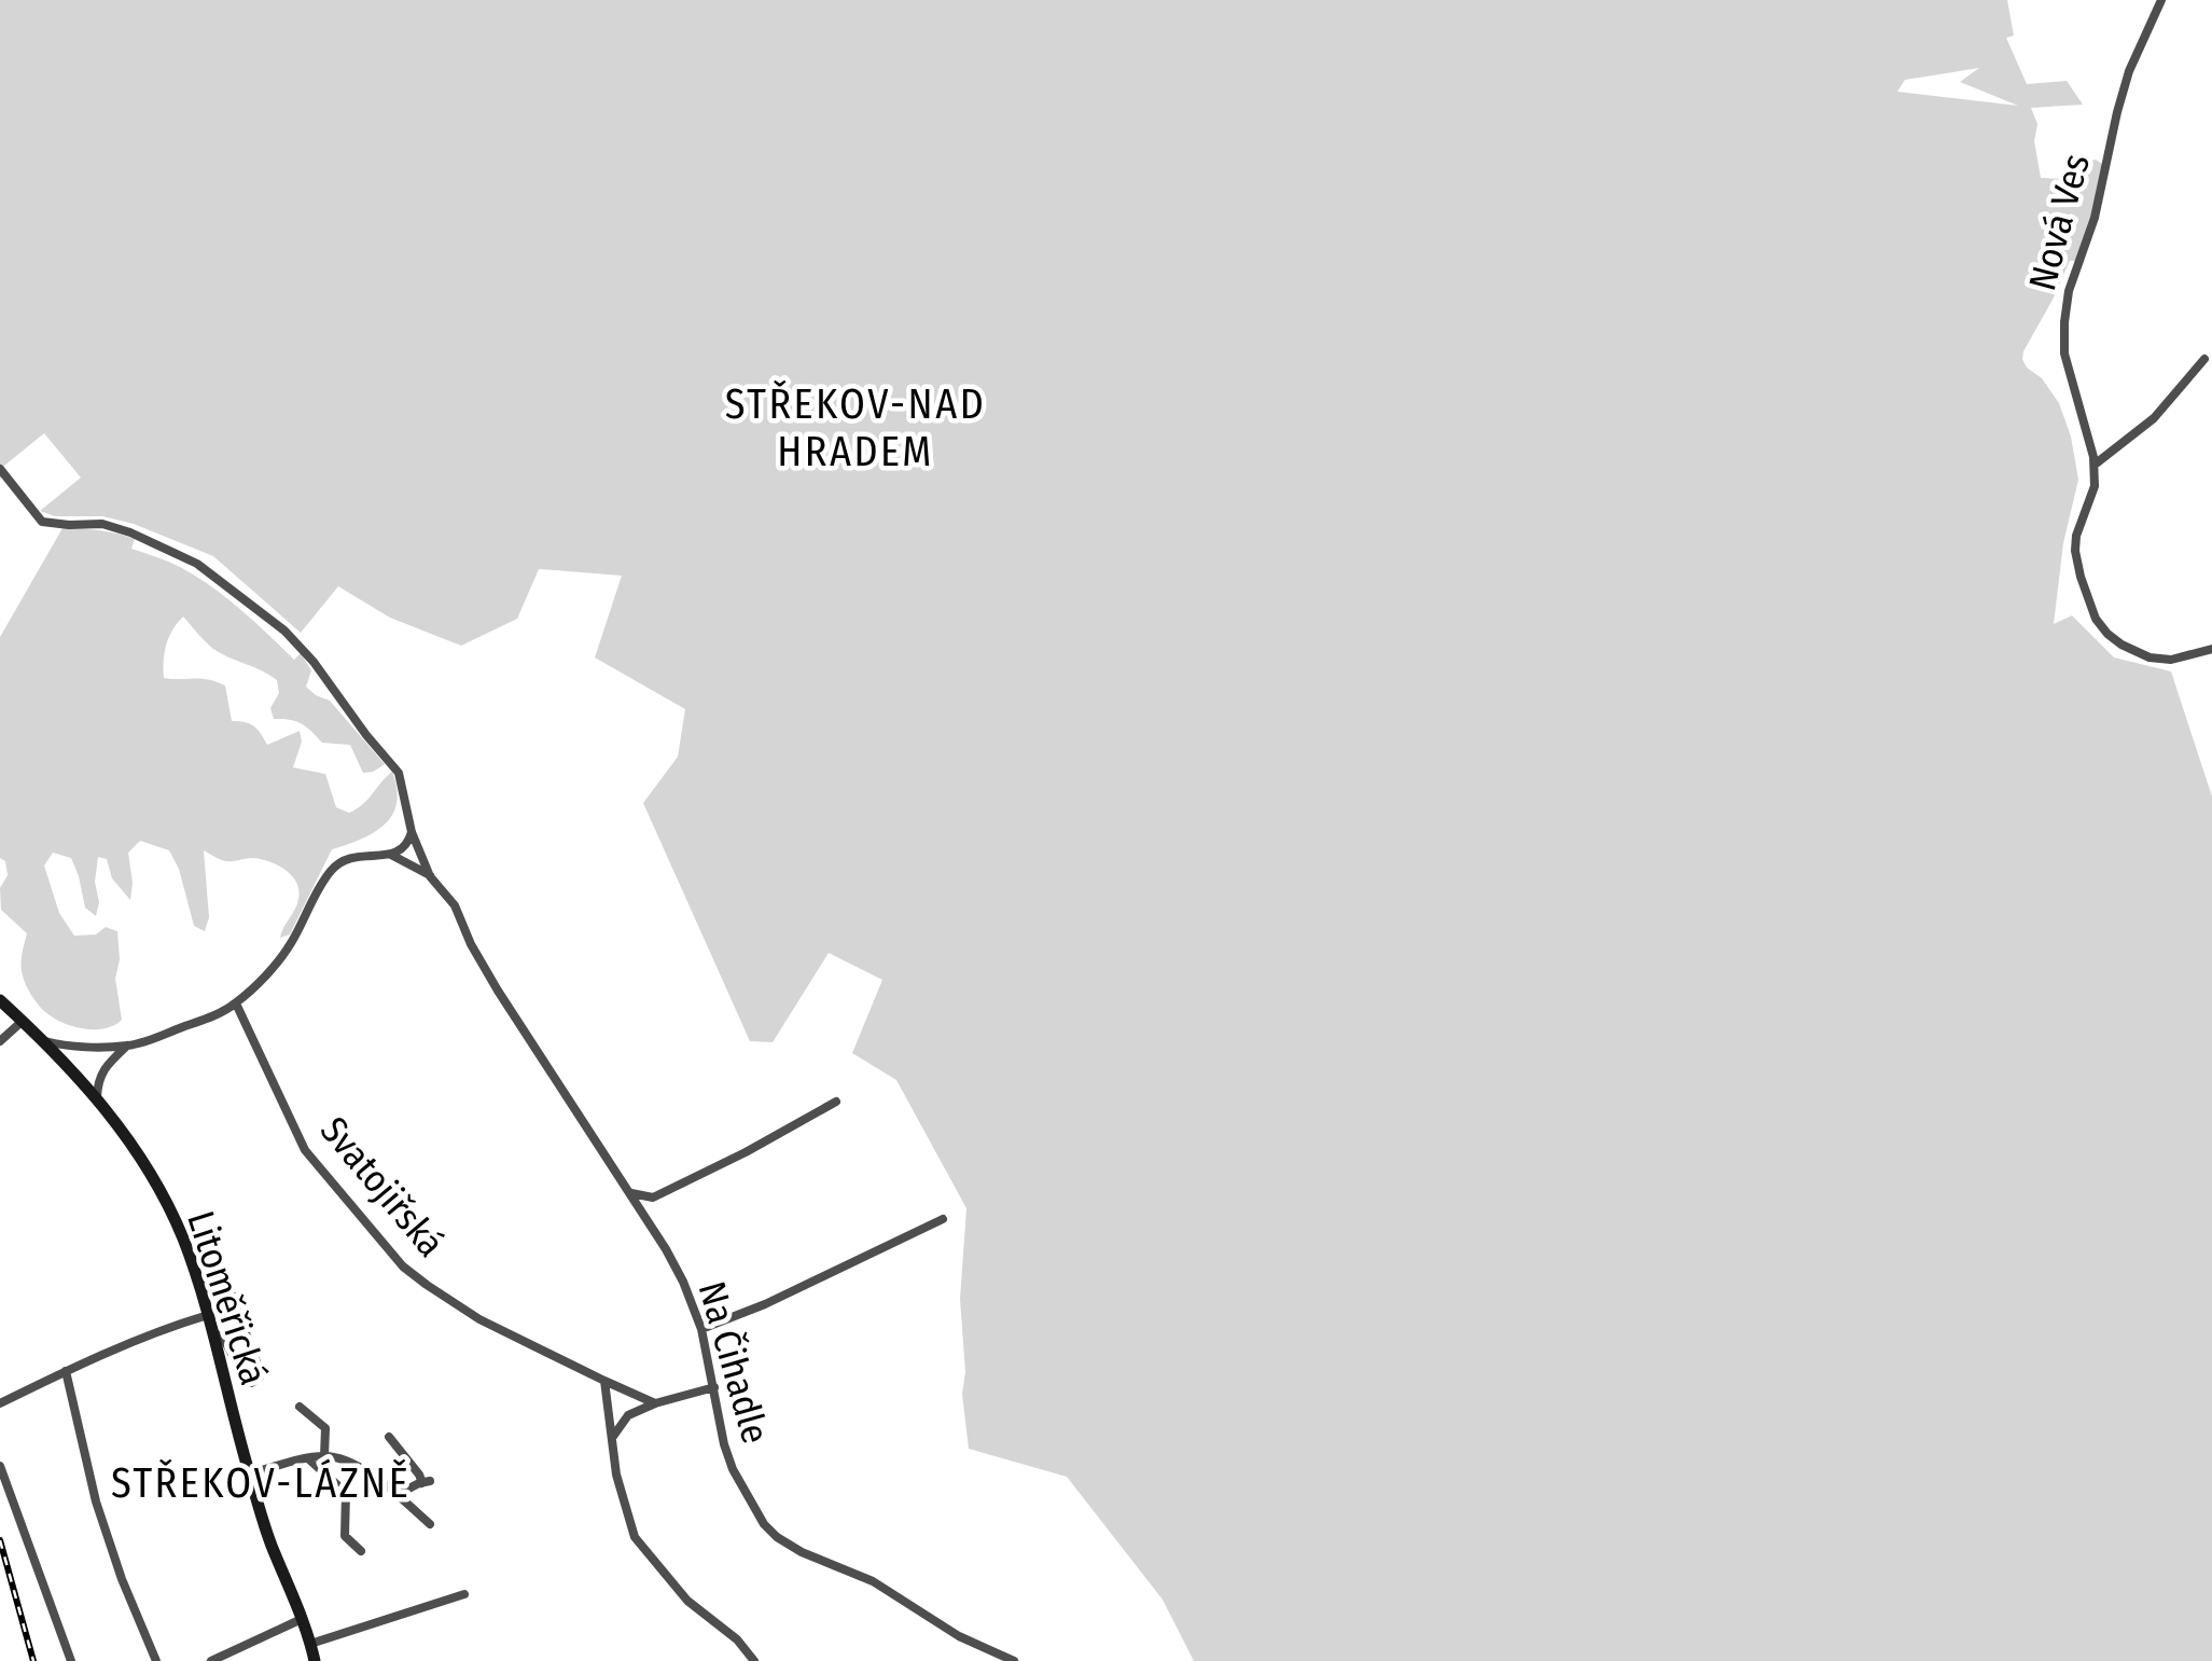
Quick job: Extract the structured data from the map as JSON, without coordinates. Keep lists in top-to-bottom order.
{
  "streets": {
    "main road": ["Litoměřická"],
    "street": ["Nová Ves", "Svatojiřská", "Na Čihadle"]
  },
  "districts": ["STŘEKOV-NAD HRADEM", "STŘEKOV-LÁZNĚ"]
}
